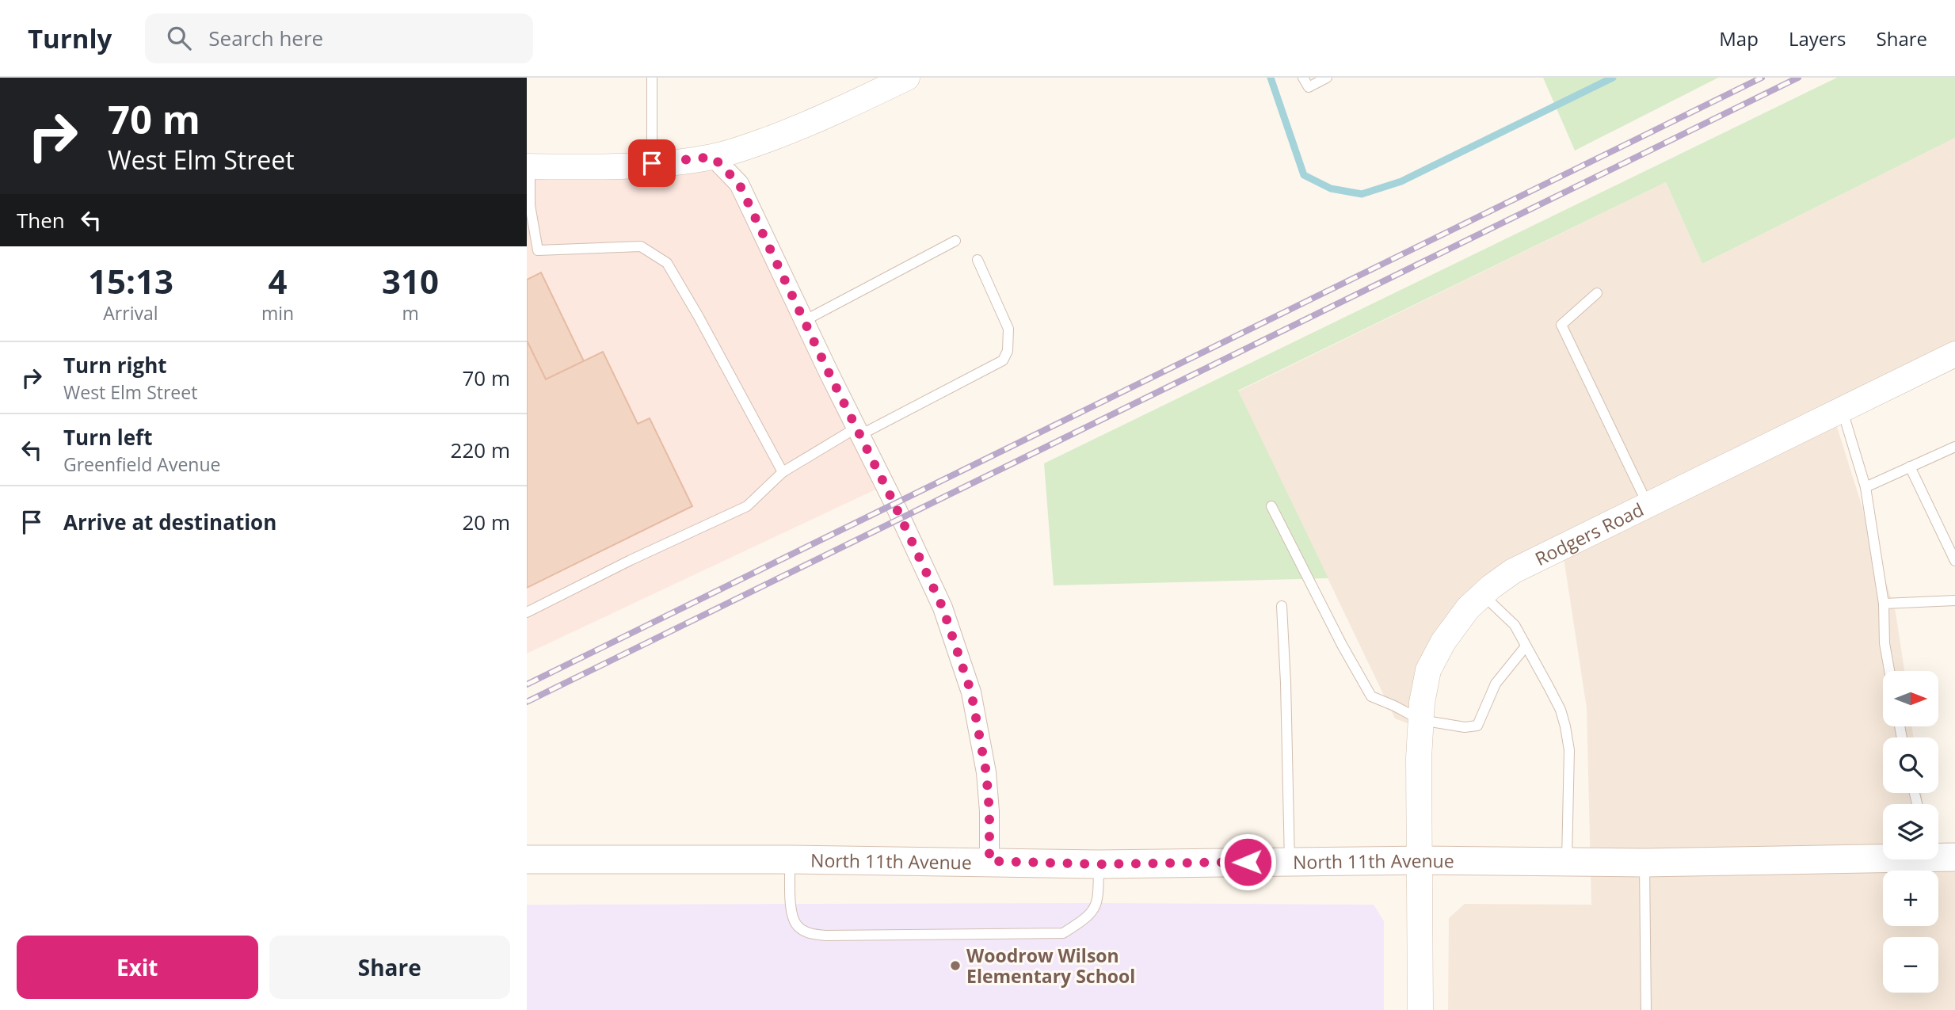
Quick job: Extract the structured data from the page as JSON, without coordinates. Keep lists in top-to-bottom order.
{
  "streets": {
    "main road": ["North 11th Avenue"],
    "street": ["Rodgers Road"]
  },
  "crossings": [
    ["Rodgers Road", "North 11th Avenue"]
  ],
  "places": ["Woodrow Wilson Elementary School"],
  "north": "right",
  "page": {
    "header": "Turnly",
    "search": "Search here",
    "nav": ["Map", "Layers", "Share"],
    "turn": ["70 m", "West Elm Street"],
    "then": "Then",
    "eta": [
      "15:13",
      "Arrival",
      "4",
      "min",
      "310",
      "m"
    ],
    "list": [
      {
        "name": "Turn right",
        "note": "West Elm Street",
        "value": "70 m"
      },
      {
        "name": "Turn left",
        "note": "Greenfield Avenue",
        "value": "220 m"
      },
      {
        "name": "Arrive at destination",
        "value": "20 m"
      }
    ],
    "map_buttons": ["+", "−"],
    "buttons": ["Exit", "Share"]
  }
}
